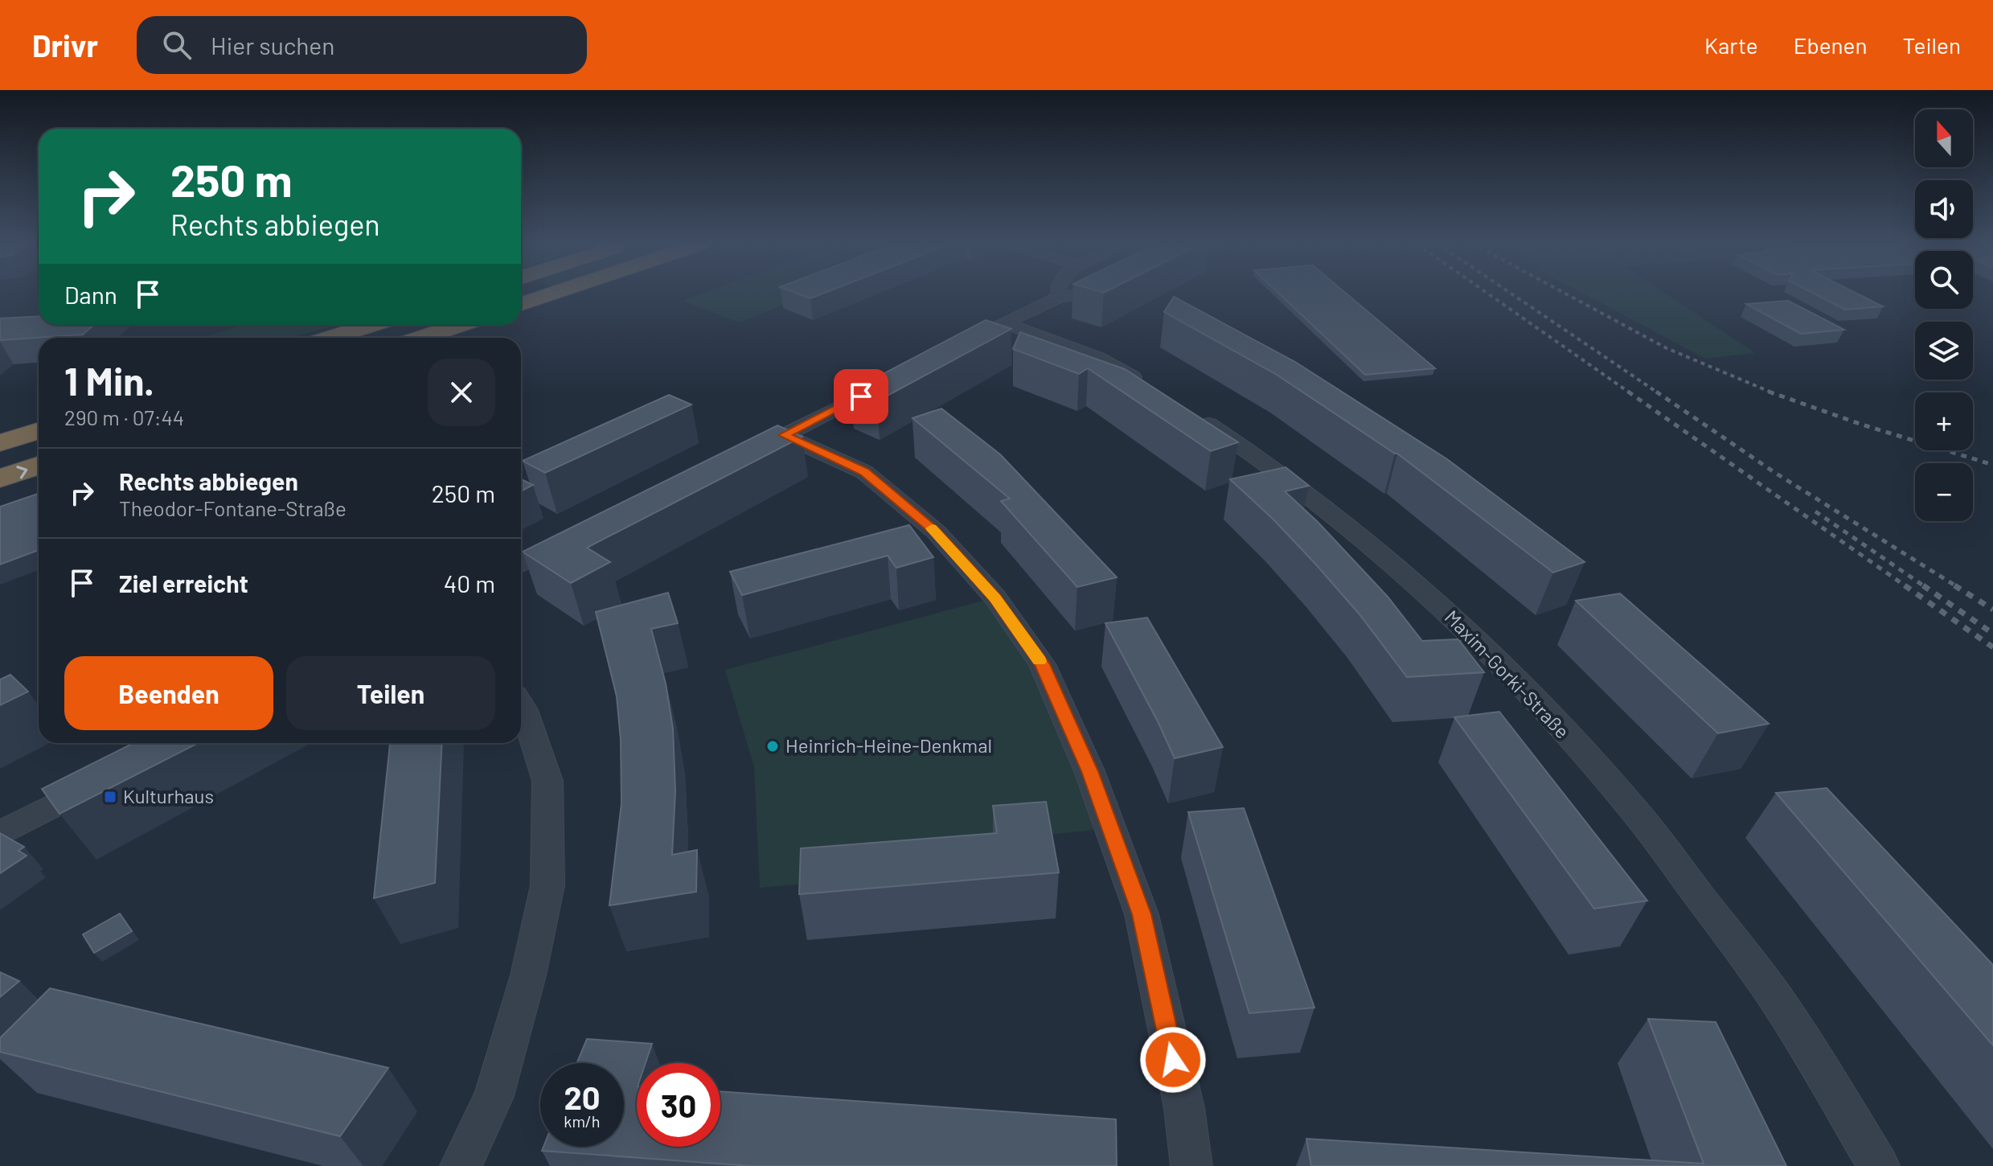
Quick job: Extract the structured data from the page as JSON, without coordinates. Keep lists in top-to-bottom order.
{
  "streets": {
    "street": ["Maxim-Gorki-Straße"]
  },
  "places": {
    "other": ["Heinrich-Heine-Denkmal"],
    "transit": ["Kulturhaus"]
  },
  "north": "top",
  "page": {
    "header": "Drivr",
    "search": "Hier suchen",
    "nav": ["Karte", "Ebenen", "Teilen"],
    "map_buttons": ["+", "−"],
    "turn": ["250 m", "Rechts abbiegen"],
    "then": "Dann",
    "heading": ["1 Min.", "290 m · 07:44"],
    "list": [
      {
        "name": "Rechts abbiegen",
        "note": "Theodor-Fontane-Straße",
        "value": "250 m"
      },
      {
        "name": "Ziel erreicht",
        "value": "40 m"
      }
    ],
    "buttons": ["Beenden", "Teilen"],
    "speed": "20 km/h",
    "limit": "30"
  }
}
